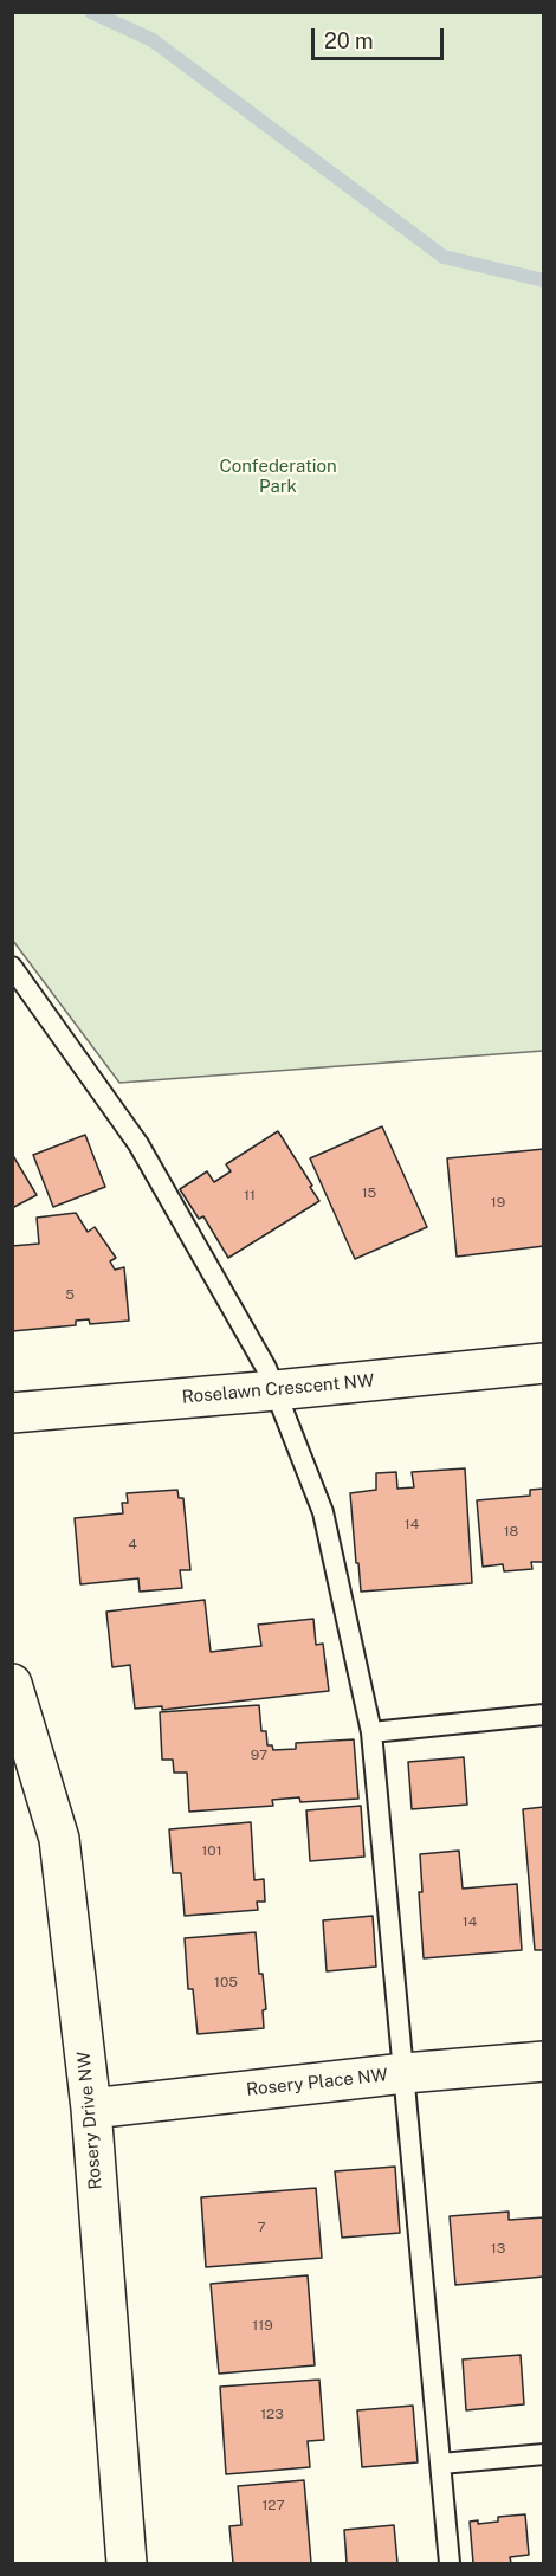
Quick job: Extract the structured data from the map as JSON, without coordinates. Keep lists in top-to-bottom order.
{
  "streets": {
    "street": ["Roselawn Crescent NW", "Rosery Place NW", "Rosery Drive NW"]
  },
  "crossings": [
    ["Rosery Place NW", "Rosery Drive NW"]
  ],
  "parks": ["Confederation Park"],
  "house_numbers": [
    "15",
    "11",
    "19",
    "5",
    "14",
    "18",
    "4",
    "97",
    "101",
    "14",
    "105",
    "7",
    "13",
    "119",
    "123",
    "127"
  ],
  "scale_bar": "20 m"
}
